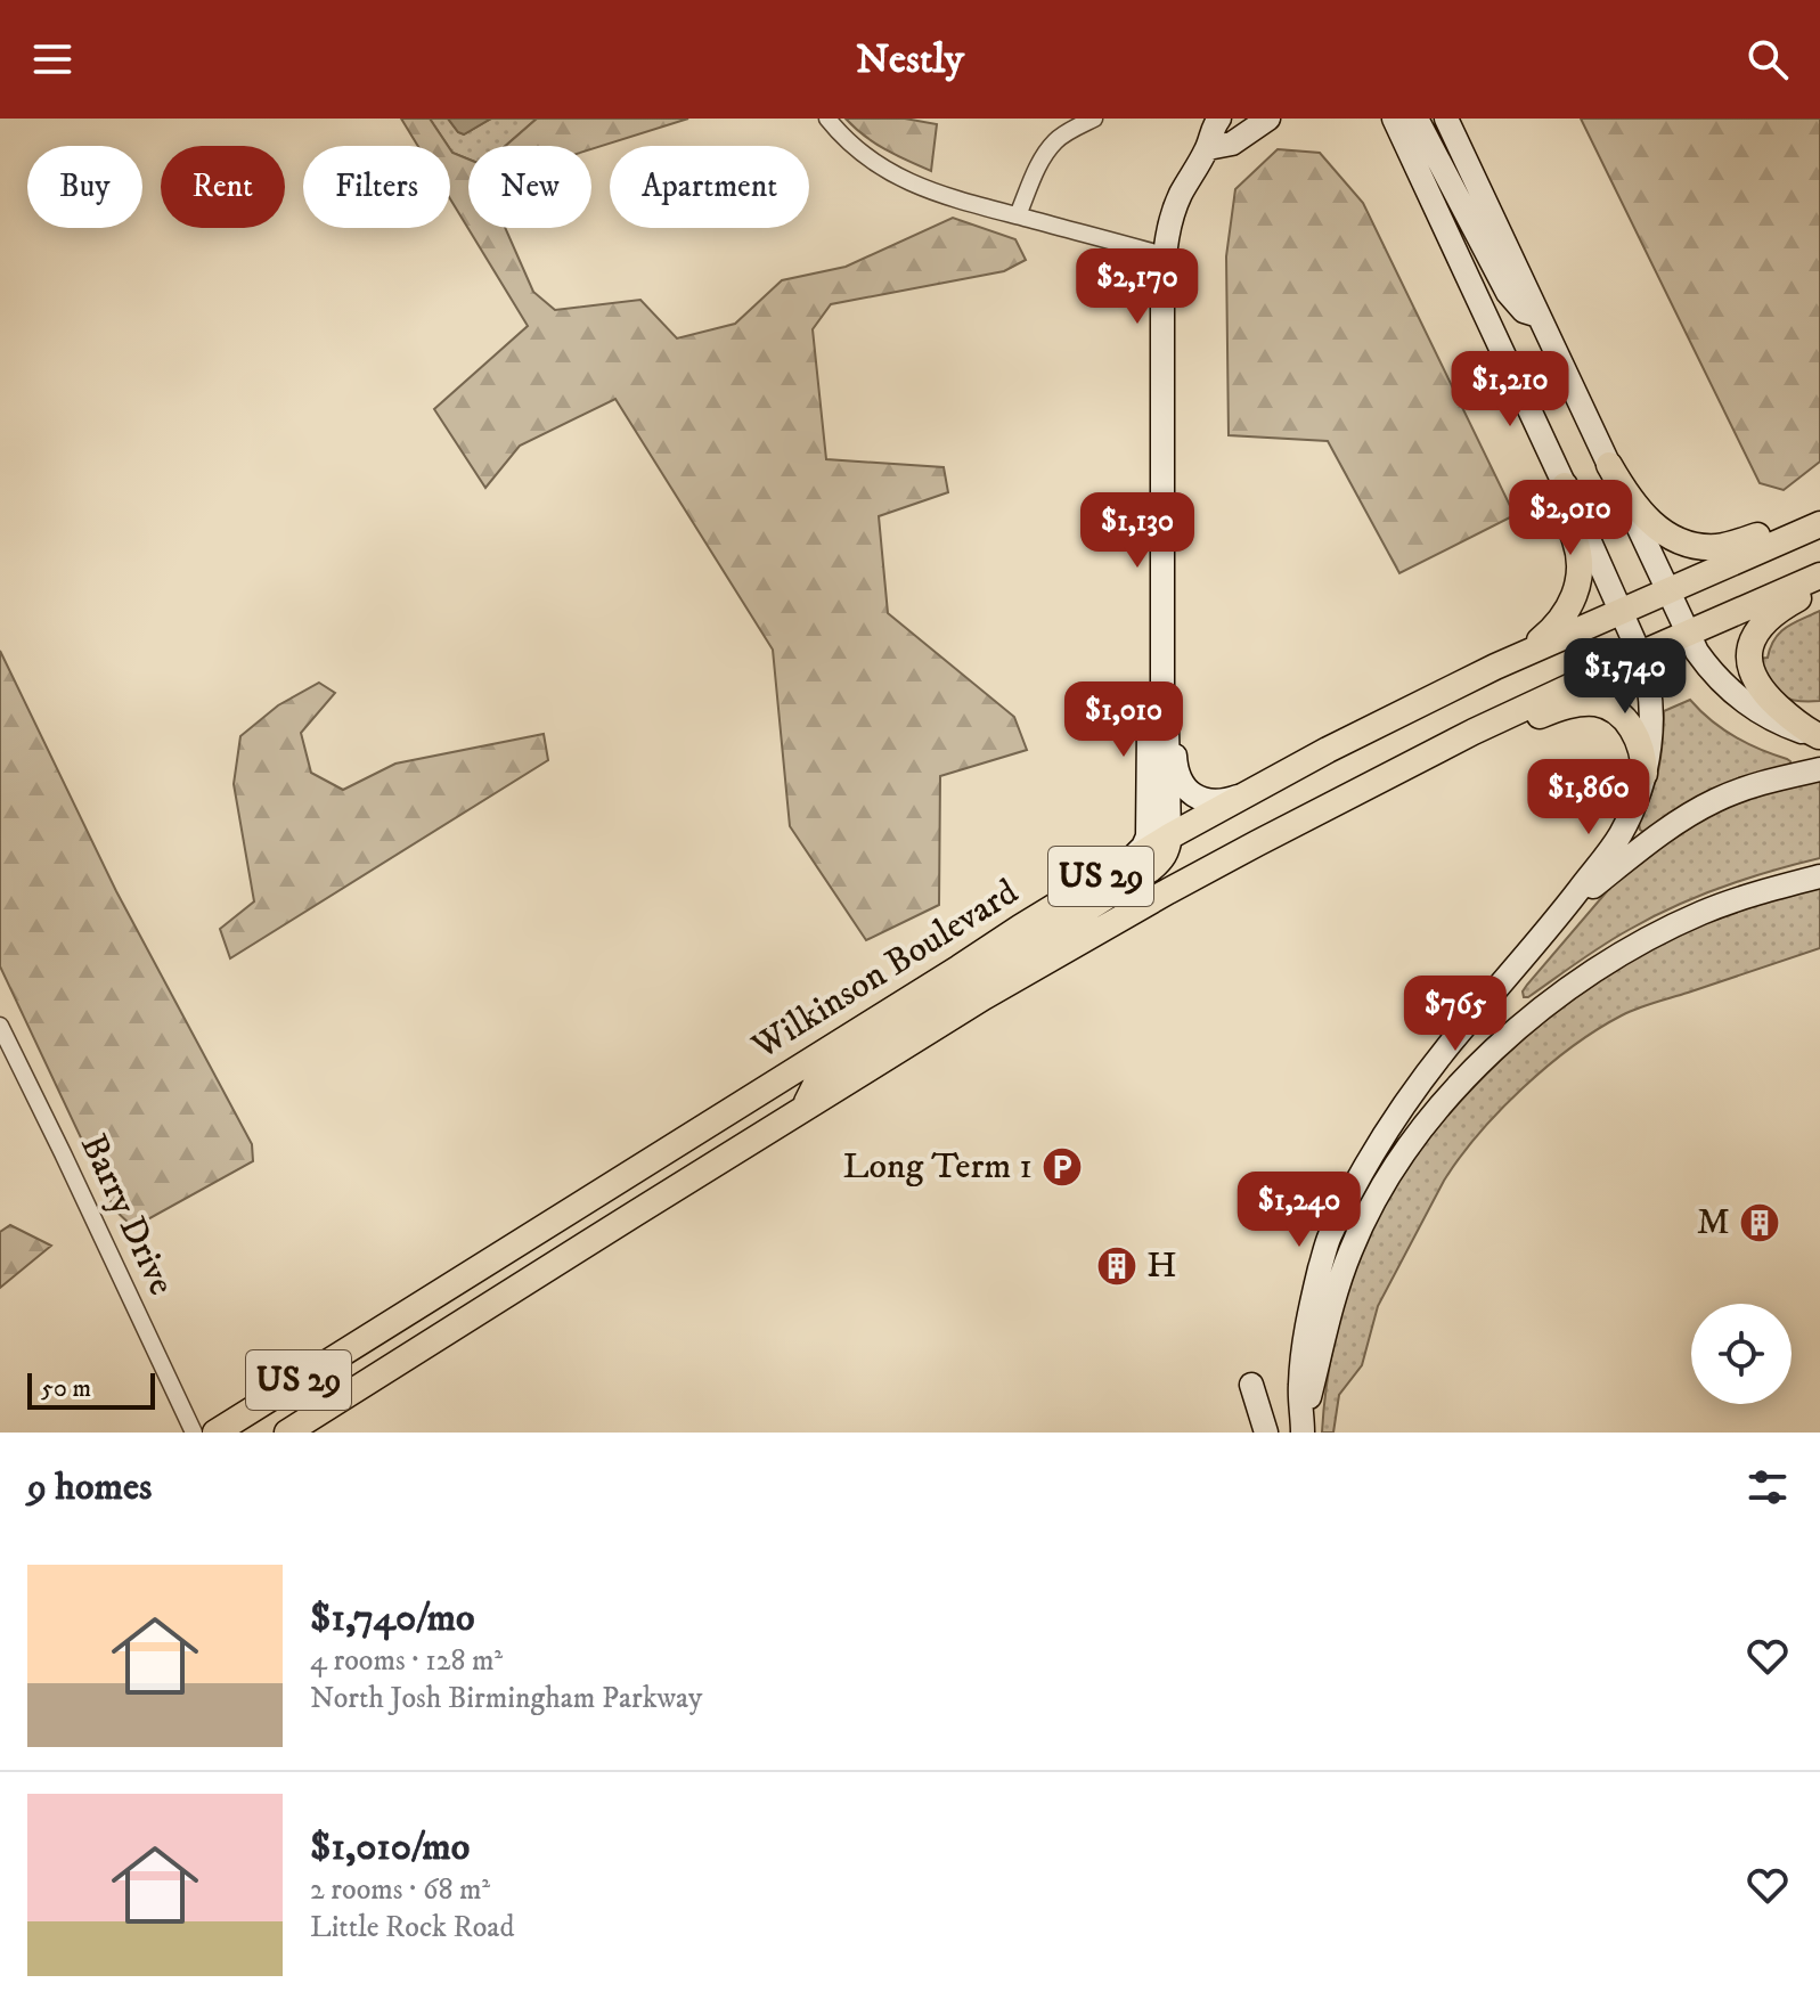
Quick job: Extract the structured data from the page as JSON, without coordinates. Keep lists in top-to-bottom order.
{
  "streets": {
    "main road": ["US 29", "Wilkinson Boulevard"],
    "street": ["Barry Drive"]
  },
  "places": {
    "parking": ["Long Term 1"],
    "building": ["M", "H"]
  },
  "scale_bar": "50 m",
  "page": {
    "header": "Nestly",
    "chip": [
      "Buy",
      "Rent",
      "Filters",
      "New",
      "Apartment"
    ],
    "price": [
      "$2,170",
      "$1,210",
      "$2,010",
      "$1,130",
      "$1,740",
      "$1,010",
      "$1,860",
      "$765",
      "$1,240"
    ],
    "scale": "50 m",
    "heading": "9 homes",
    "list": [
      {
        "name": "$1,740/mo",
        "note": "4 rooms · 128 m² · North Josh Birmingham Parkway"
      },
      {
        "name": "$1,010/mo",
        "note": "2 rooms · 68 m² · Little Rock Road"
      }
    ]
  }
}
